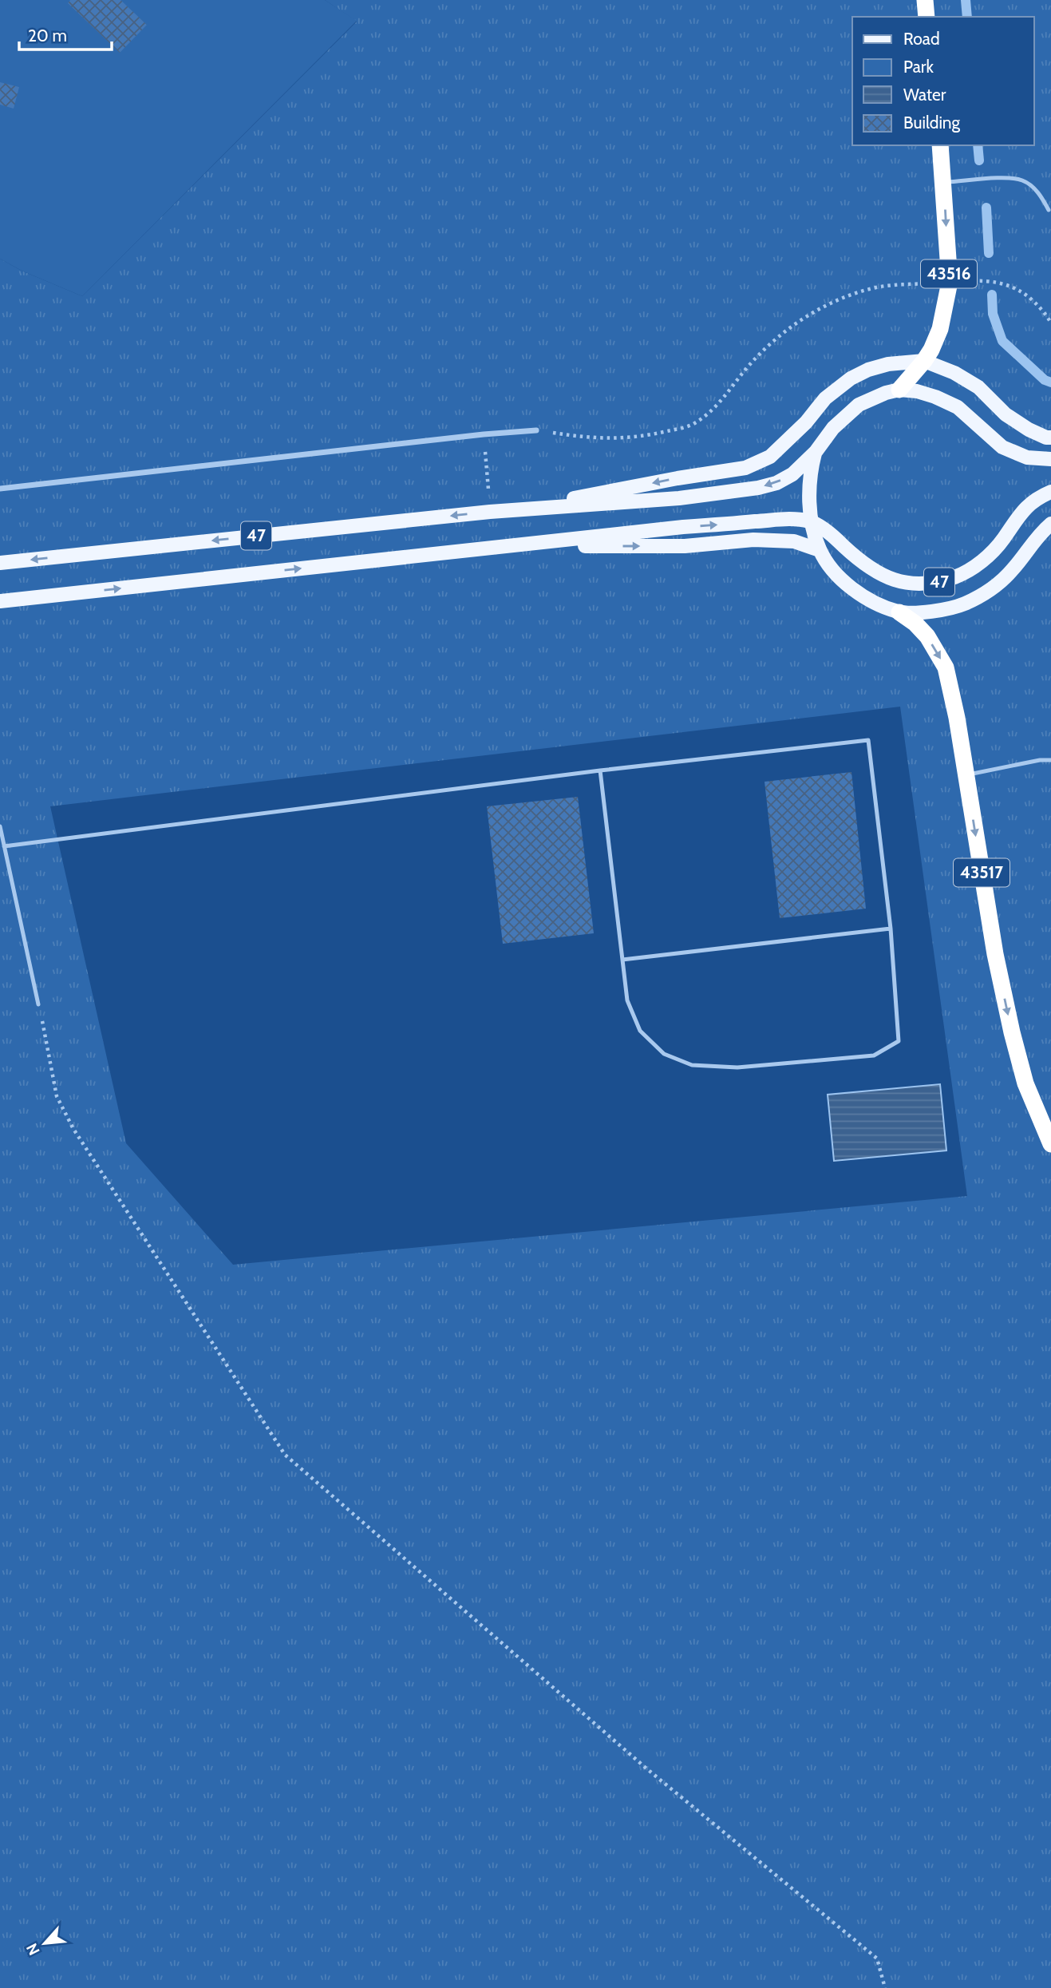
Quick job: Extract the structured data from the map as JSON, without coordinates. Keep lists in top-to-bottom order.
{
  "streets": {
    "highway": ["43516", "43517"],
    "main road": ["47"]
  },
  "crossings": [
    ["43516", "47"],
    ["47", "43517"]
  ],
  "legend": [
    "Road",
    "Park",
    "Water",
    "Building"
  ],
  "scale_bar": "20 m",
  "north": "bottom left"
}
